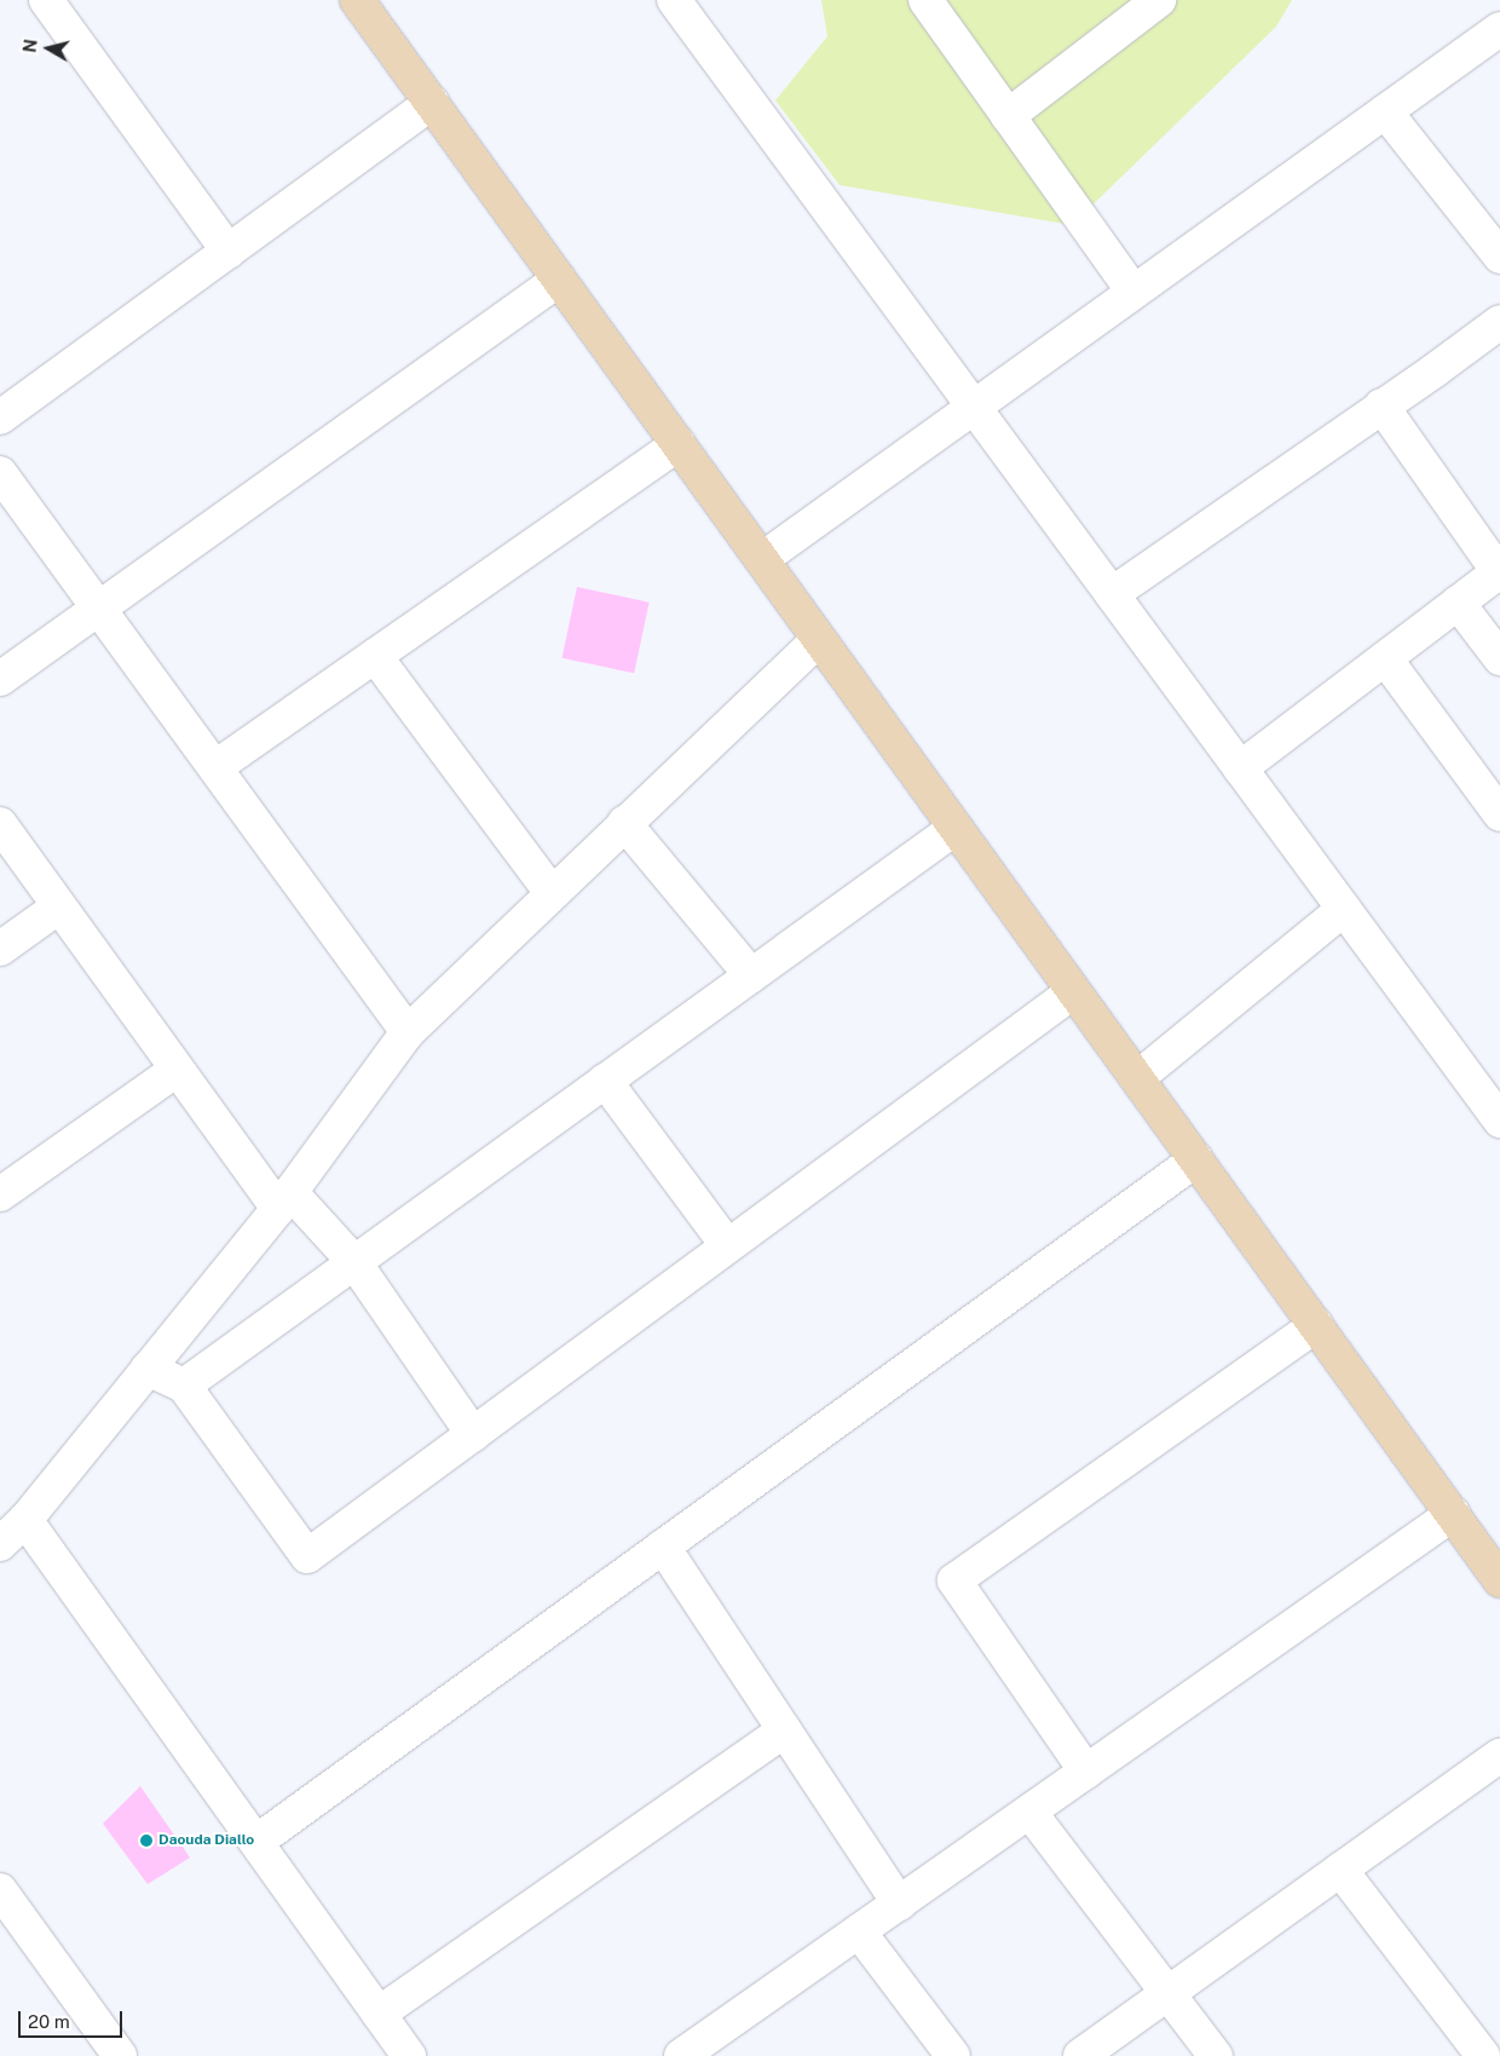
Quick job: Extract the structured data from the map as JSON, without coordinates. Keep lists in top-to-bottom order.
{
  "places": ["Daouda Diallo"],
  "scale_bar": "20 m",
  "north": "left"
}
